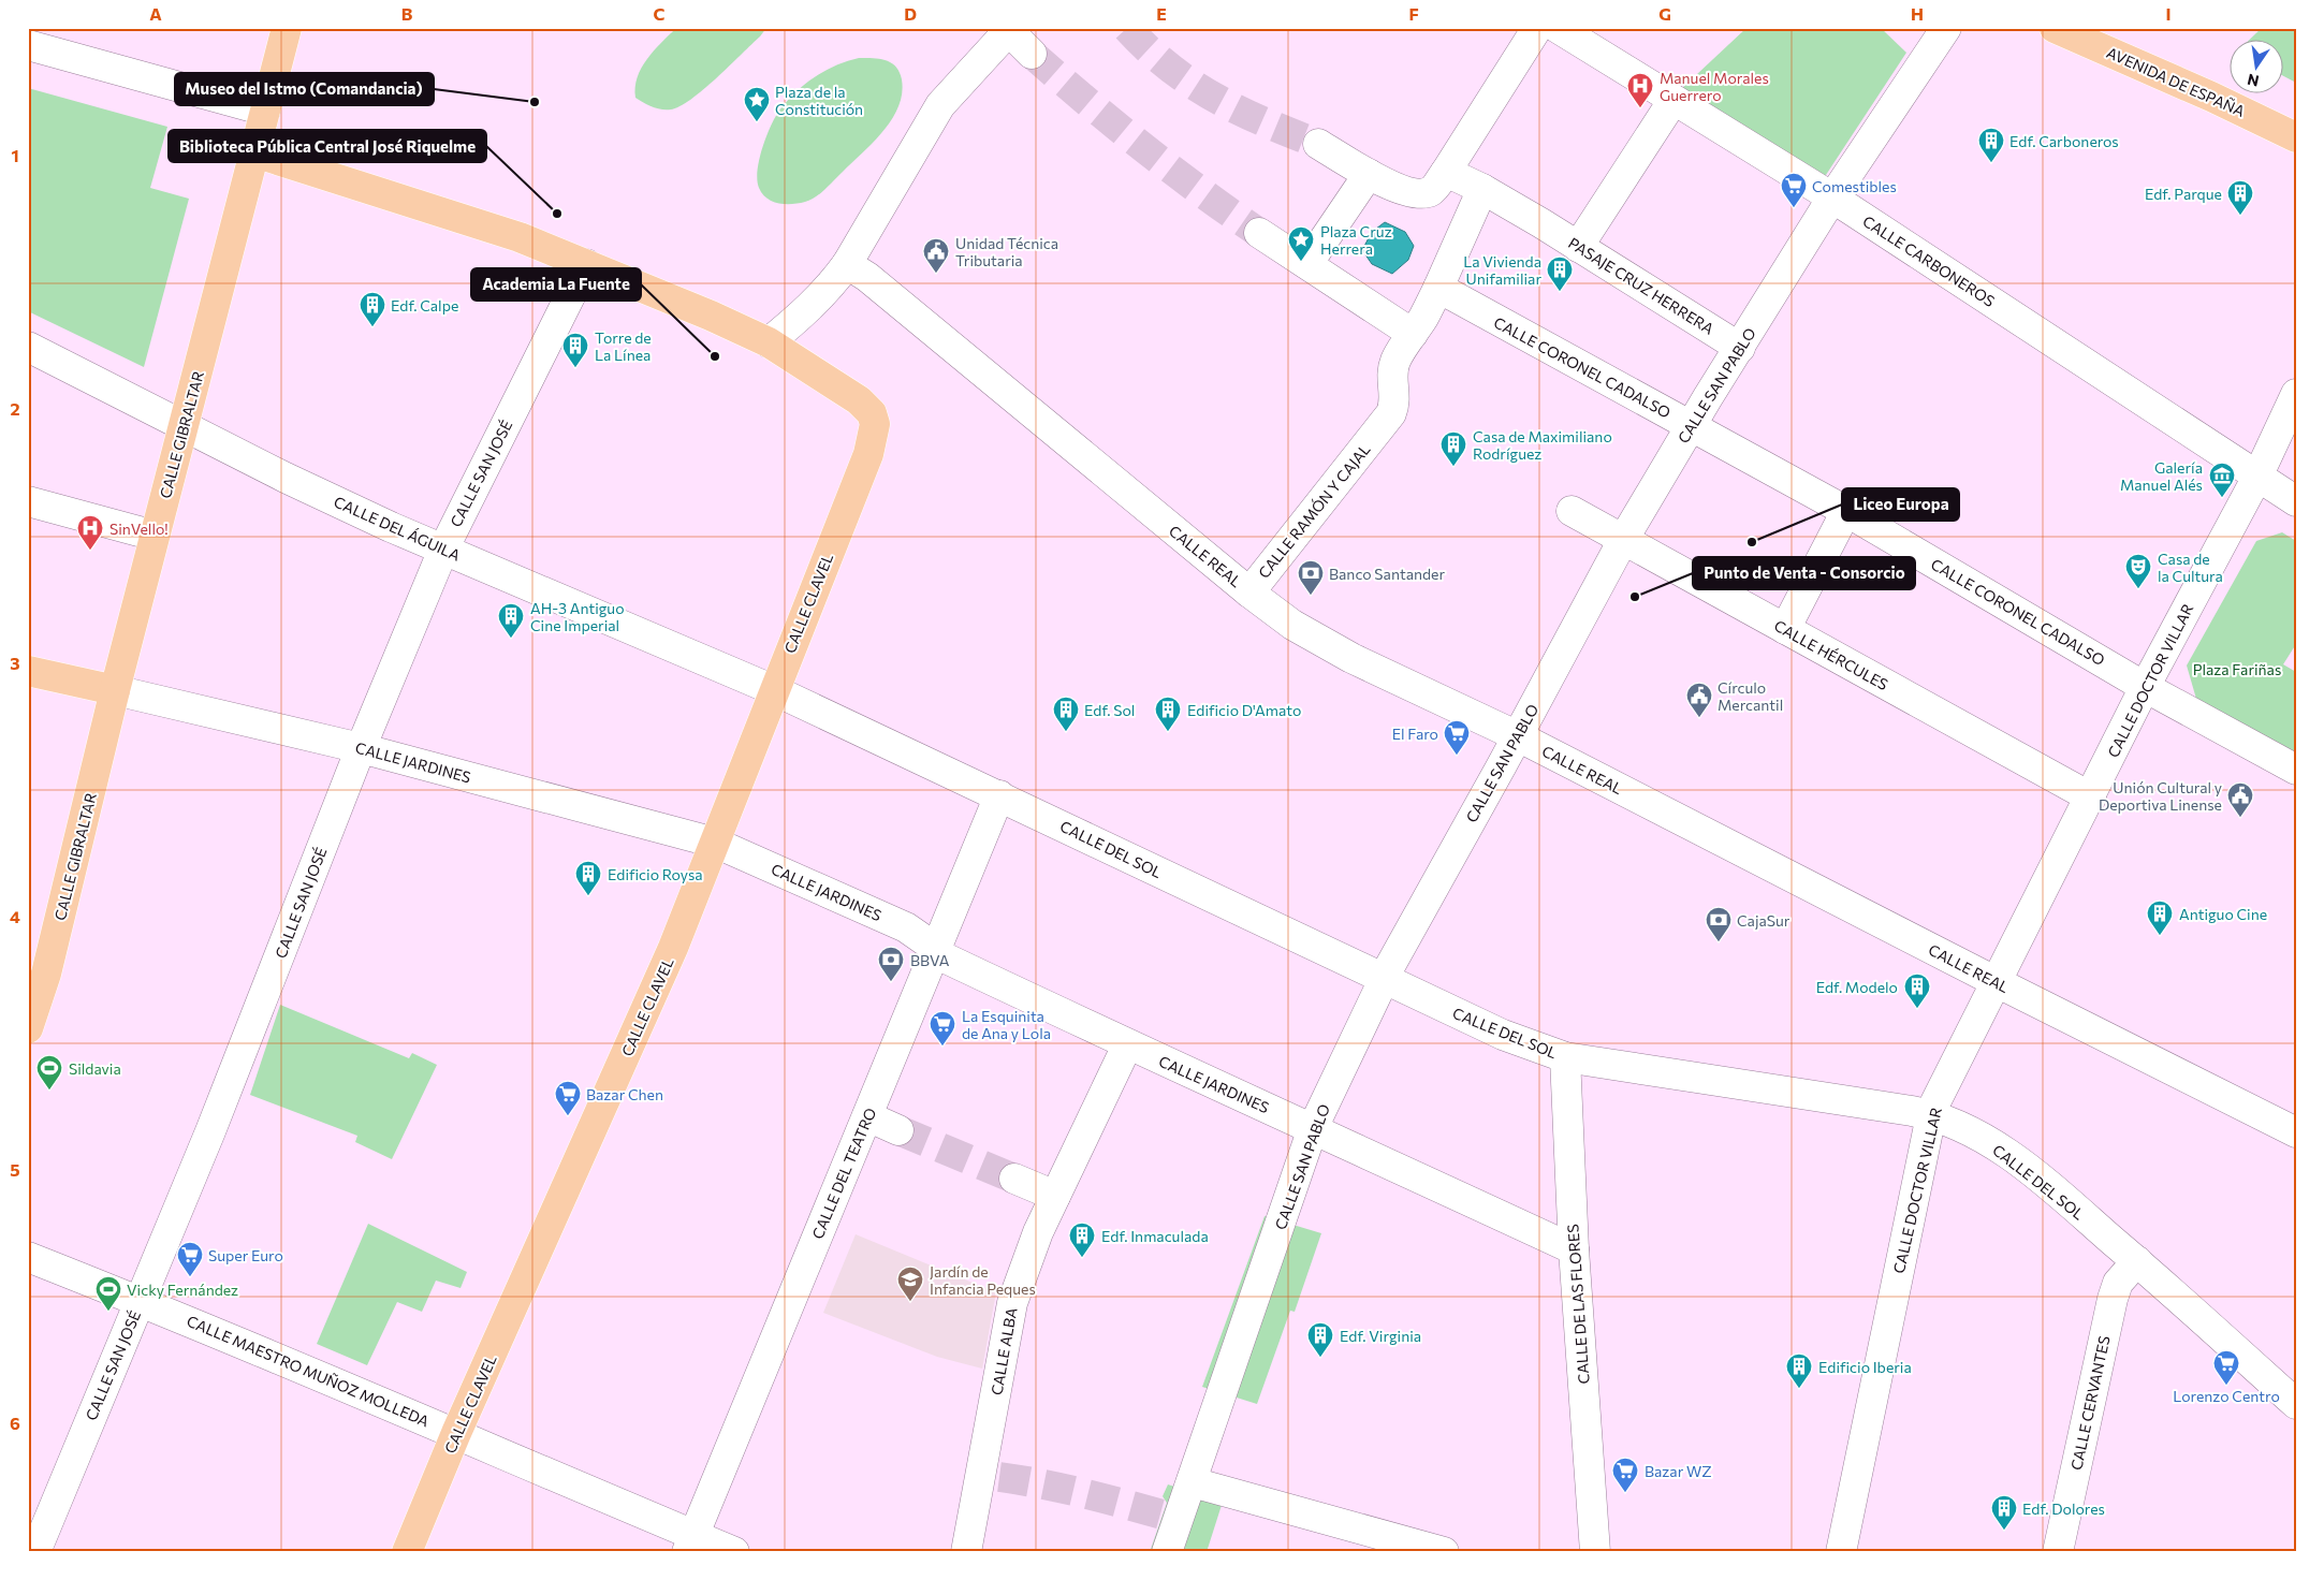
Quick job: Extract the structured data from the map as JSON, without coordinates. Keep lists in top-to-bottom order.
{
  "streets": {
    "main road": [
      "AVENIDA DE ESPAÑA",
      "CALLE GIBRALTAR",
      "CALLE CLAVEL",
      "CALLE JARDINES"
    ],
    "street": [
      "CALLE CARBONEROS",
      "PASAJE CRUZ HERRERA",
      "CALLE CORONEL CADALSO",
      "CALLE SAN PABLO",
      "CALLE SAN JOSÉ",
      "CALLE RAMÓN Y CAJAL",
      "CALLE DEL ÁGUILA",
      "CALLE REAL",
      "CALLE HÉRCULES",
      "CALLE DOCTOR VILLAR",
      "CALLE DEL SOL",
      "CALLE DEL TEATRO",
      "CALLE DE LAS FLORES",
      "CALLE ALBA",
      "CALLE MAESTRO MUÑOZ MOLLEDA",
      "CALLE CERVANTES"
    ]
  },
  "crossings": [
    ["CALLE CARBONEROS", "CALLE SAN PABLO"],
    ["CALLE CARBONEROS", "CALLE DOCTOR VILLAR"],
    ["PASAJE CRUZ HERRERA", "CALLE SAN PABLO"],
    ["CALLE CORONEL CADALSO", "CALLE SAN PABLO"],
    ["CALLE CORONEL CADALSO", "CALLE DOCTOR VILLAR"],
    ["CALLE SAN PABLO", "CALLE REAL"],
    ["CALLE SAN PABLO", "CALLE HÉRCULES"],
    ["CALLE SAN PABLO", "CALLE JARDINES"],
    ["CALLE SAN PABLO", "CALLE DEL SOL"],
    ["CALLE GIBRALTAR", "CALLE DEL ÁGUILA"],
    ["CALLE GIBRALTAR", "CALLE JARDINES"],
    ["CALLE SAN JOSÉ", "CALLE DEL ÁGUILA"],
    ["CALLE SAN JOSÉ", "CALLE JARDINES"],
    ["CALLE SAN JOSÉ", "CALLE MAESTRO MUÑOZ MOLLEDA"],
    ["CALLE RAMÓN Y CAJAL", "CALLE REAL"],
    ["CALLE DEL ÁGUILA", "CALLE CLAVEL"],
    ["CALLE DEL ÁGUILA", "CALLE DEL SOL"],
    ["CALLE REAL", "CALLE DOCTOR VILLAR"],
    ["CALLE CLAVEL", "CALLE JARDINES"],
    ["CALLE CLAVEL", "CALLE DEL SOL"],
    ["CALLE CLAVEL", "CALLE MAESTRO MUÑOZ MOLLEDA"],
    ["CALLE HÉRCULES", "CALLE DOCTOR VILLAR"],
    ["CALLE DOCTOR VILLAR", "CALLE DEL SOL"],
    ["CALLE JARDINES", "CALLE DEL TEATRO"],
    ["CALLE JARDINES", "CALLE DE LAS FLORES"],
    ["CALLE JARDINES", "CALLE ALBA"],
    ["CALLE DEL SOL", "CALLE DEL TEATRO"],
    ["CALLE DEL SOL", "CALLE DE LAS FLORES"],
    ["CALLE DEL SOL", "CALLE CERVANTES"],
    ["CALLE DEL TEATRO", "CALLE MAESTRO MUÑOZ MOLLEDA"]
  ],
  "parks": ["Plaza Fariñas"],
  "places": {
    "other": [
      "Museo del Istmo (Comandancia)",
      "Biblioteca Pública Central José Riquelme",
      "Academia La Fuente",
      "Liceo Europa",
      "Punto de Venta - Consorcio"
    ],
    "hospital": ["Manuel Morales Guerrero", "SinVello!"],
    "place": ["Plaza de la Constitución", "Plaza Cruz Herrera"],
    "building": [
      "Edf. Carboneros",
      "Edf. Parque",
      "La Vivienda Unifamiliar",
      "Edf. Calpe",
      "Torre de La Línea",
      "Casa de Maximiliano Rodríguez",
      "AH-3 Antiguo Cine Imperial",
      "Edf. Sol",
      "Edificio D'Amato",
      "Edificio Roysa",
      "Antiguo Cine",
      "Edf. Modelo",
      "Edf. Inmaculada",
      "Edf. Virginia",
      "Edificio Iberia",
      "Edf. Dolores"
    ],
    "supermarket": [
      "Comestibles",
      "El Faro",
      "La Esquinita de Ana y Lola",
      "Bazar Chen",
      "Super Euro",
      "Lorenzo Centro",
      "Bazar WZ"
    ],
    "public building": ["Unidad Técnica Tributaria", "Círculo Mercantil", "Unión Cultural y Deportiva Linense"],
    "museum": ["Galería Manuel Alés"],
    "theatre": ["Casa de la Cultura"],
    "bank": ["Banco Santander", "CajaSur", "BBVA"],
    "sports": ["Sildavia", "Vicky Fernández"],
    "school or university": ["Jardín de Infancia Peques"]
  },
  "north": "bottom",
  "grid": {
    "columns": [
      "A",
      "B",
      "C",
      "D",
      "E",
      "F",
      "G",
      "H",
      "I"
    ],
    "rows": [
      "1",
      "2",
      "3",
      "4",
      "5",
      "6"
    ]
  }
}
